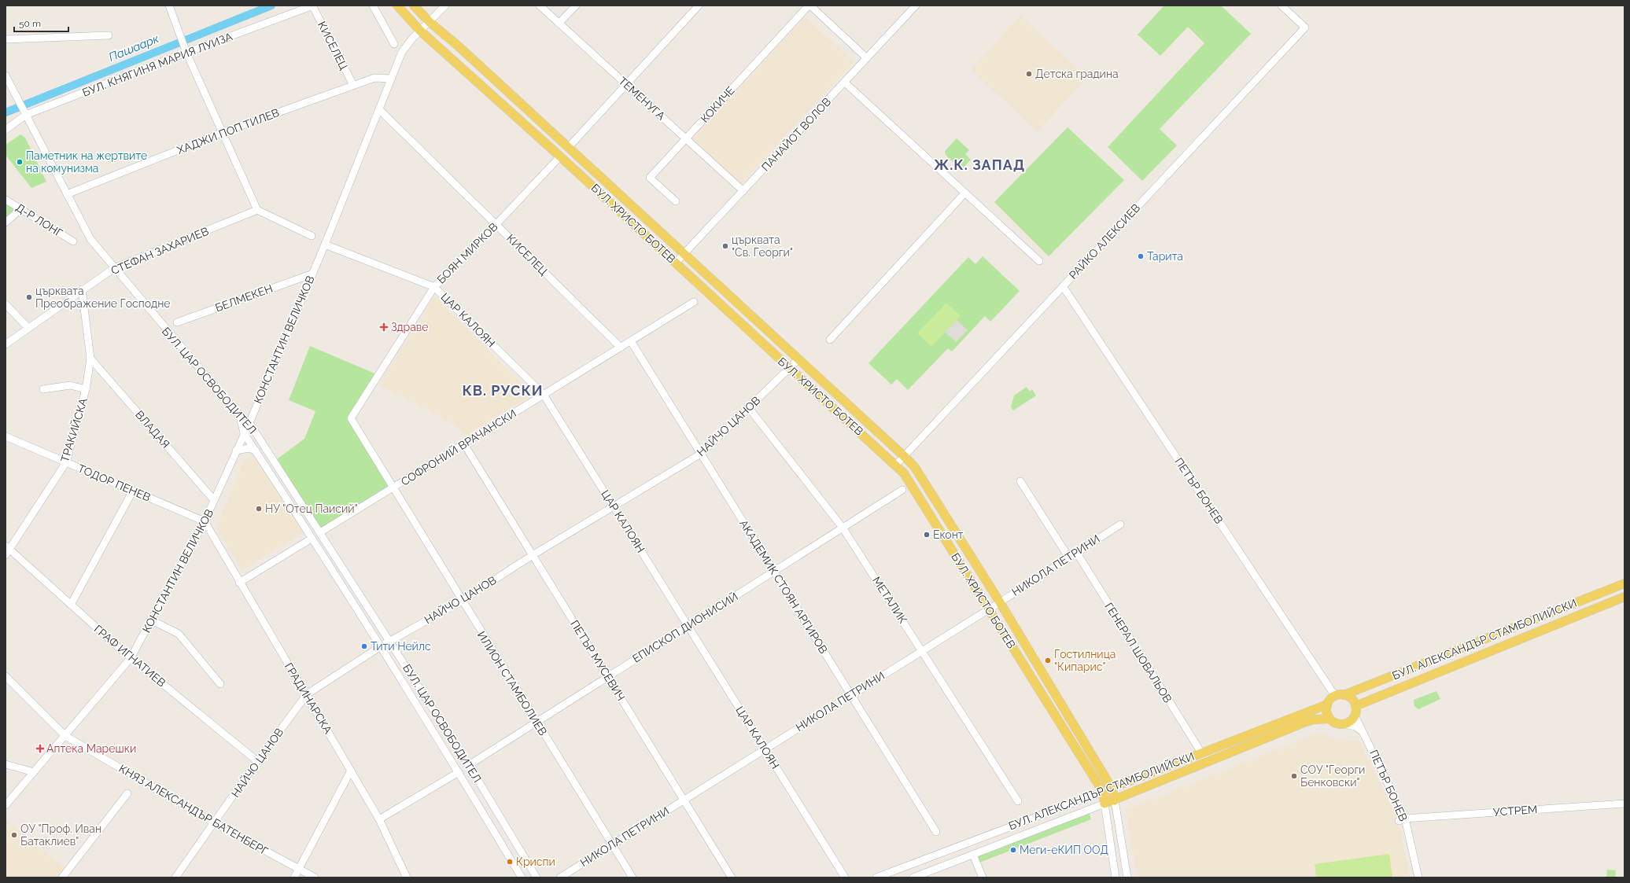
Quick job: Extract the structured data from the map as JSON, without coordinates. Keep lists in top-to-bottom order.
{
  "streets": {
    "main road": ["БУЛ. ХРИСТО БОТЕВ", "БУЛ. АЛЕКСАНДЪР СТАМБОЛИЙСКИ"],
    "street": [
      "КИСЕЛЕЦ",
      "БУЛ. КНЯГИНЯ МАРИЯ ЛУИЗА",
      "ТЕМЕНУГА",
      "КОКИЧЕ",
      "ХАДЖИ ПОП ТИЛЕВ",
      "ПАНАЙОТ ВОЛОВ",
      "Д-Р ЛОНГ",
      "РАЙКО АЛЕКСИЕВ",
      "СТЕФАН ЗАХАРИЕВ",
      "БОЯН МИРКОВ",
      "БЕЛМЕКЕН",
      "ЦАР КАЛОЯН",
      "КОНСТАНТИН ВЕЛИЧКОВ",
      "БУЛ. ЦАР ОСВОБОДИТЕЛ",
      "НАЙЧО ЦАНОВ",
      "ВЛАДАЯ",
      "ТРАКИЙСКА",
      "СОФРОНИЙ ВРАЧАНСКИ",
      "ТОДОР ПЕНЕВ",
      "ПЕТЪР БОНЕВ",
      "НИКОЛА ПЕТРИНИ",
      "АКАДЕМИК СТОЯН АРГИРОВ",
      "МЕТАЛИК",
      "ЕПИСКОП ДИОНИСИЙ",
      "ГЕНЕРАЛ ШОВАЛЬОВ",
      "ГРАФ ИГНАТИЕВ",
      "ПЕТЪР МУСЕВИЧ",
      "ИЛИОН СТАМБОЛИЕВ",
      "ГРАДИНАРСКА",
      "КНЯЗ АЛЕКСАНДЪР БАТЕНБЕРГ",
      "УСТРЕМ"
    ]
  },
  "crossings": [
    ["КИСЕЛЕЦ", "БУЛ. КНЯГИНЯ МАРИЯ ЛУИЗА"],
    ["КИСЕЛЕЦ", "ХАДЖИ ПОП ТИЛЕВ"],
    ["КИСЕЛЕЦ", "БОЯН МИРКОВ"],
    ["КИСЕЛЕЦ", "КОНСТАНТИН ВЕЛИЧКОВ"],
    ["КИСЕЛЕЦ", "СОФРОНИЙ ВРАЧАНСКИ"],
    ["БУЛ. КНЯГИНЯ МАРИЯ ЛУИЗА", "БУЛ. ЦАР ОСВОБОДИТЕЛ"],
    ["ТЕМЕНУГА", "КОКИЧЕ"],
    ["ТЕМЕНУГА", "ПАНАЙОТ ВОЛОВ"],
    ["ХАДЖИ ПОП ТИЛЕВ", "КОНСТАНТИН ВЕЛИЧКОВ"],
    ["ХАДЖИ ПОП ТИЛЕВ", "БУЛ. ЦАР ОСВОБОДИТЕЛ"],
    ["ПАНАЙОТ ВОЛОВ", "БУЛ. ХРИСТО БОТЕВ"],
    ["БУЛ. ХРИСТО БОТЕВ", "РАЙКО АЛЕКСИЕВ"],
    ["БУЛ. ХРИСТО БОТЕВ", "БОЯН МИРКОВ"],
    ["БУЛ. ХРИСТО БОТЕВ", "КОНСТАНТИН ВЕЛИЧКОВ"],
    ["БУЛ. ХРИСТО БОТЕВ", "НАЙЧО ЦАНОВ"],
    ["БУЛ. ХРИСТО БОТЕВ", "НИКОЛА ПЕТРИНИ"],
    ["БУЛ. ХРИСТО БОТЕВ", "БУЛ. АЛЕКСАНДЪР СТАМБОЛИЙСКИ"],
    ["РАЙКО АЛЕКСИЕВ", "ПЕТЪР БОНЕВ"],
    ["СТЕФАН ЗАХАРИЕВ", "БУЛ. ЦАР ОСВОБОДИТЕЛ"],
    ["СТЕФАН ЗАХАРИЕВ", "ТРАКИЙСКА"],
    ["БОЯН МИРКОВ", "ЦАР КАЛОЯН"],
    ["БОЯН МИРКОВ", "СОФРОНИЙ ВРАЧАНСКИ"],
    ["БОЯН МИРКОВ", "ИЛИОН СТАМБОЛИЕВ"],
    ["БЕЛМЕКЕН", "КОНСТАНТИН ВЕЛИЧКОВ"],
    ["ЦАР КАЛОЯН", "КОНСТАНТИН ВЕЛИЧКОВ"],
    ["ЦАР КАЛОЯН", "НАЙЧО ЦАНОВ"],
    ["ЦАР КАЛОЯН", "СОФРОНИЙ ВРАЧАНСКИ"],
    ["ЦАР КАЛОЯН", "НИКОЛА ПЕТРИНИ"],
    ["ЦАР КАЛОЯН", "ЕПИСКОП ДИОНИСИЙ"],
    ["КОНСТАНТИН ВЕЛИЧКОВ", "БУЛ. ЦАР ОСВОБОДИТЕЛ"],
    ["КОНСТАНТИН ВЕЛИЧКОВ", "ВЛАДАЯ"],
    ["КОНСТАНТИН ВЕЛИЧКОВ", "ТОДОР ПЕНЕВ"],
    ["КОНСТАНТИН ВЕЛИЧКОВ", "ГРАФ ИГНАТИЕВ"],
    ["КОНСТАНТИН ВЕЛИЧКОВ", "ГРАДИНАРСКА"],
    ["КОНСТАНТИН ВЕЛИЧКОВ", "КНЯЗ АЛЕКСАНДЪР БАТЕНБЕРГ"],
    ["БУЛ. ЦАР ОСВОБОДИТЕЛ", "НАЙЧО ЦАНОВ"],
    ["БУЛ. ЦАР ОСВОБОДИТЕЛ", "СОФРОНИЙ ВРАЧАНСКИ"],
    ["БУЛ. ЦАР ОСВОБОДИТЕЛ", "ЕПИСКОП ДИОНИСИЙ"],
    ["НАЙЧО ЦАНОВ", "АКАДЕМИК СТОЯН АРГИРОВ"],
    ["НАЙЧО ЦАНОВ", "МЕТАЛИК"],
    ["НАЙЧО ЦАНОВ", "ГРАФ ИГНАТИЕВ"],
    ["НАЙЧО ЦАНОВ", "ПЕТЪР МУСЕВИЧ"],
    ["НАЙЧО ЦАНОВ", "ИЛИОН СТАМБОЛИЕВ"],
    ["НАЙЧО ЦАНОВ", "ГРАДИНАРСКА"],
    ["НАЙЧО ЦАНОВ", "КНЯЗ АЛЕКСАНДЪР БАТЕНБЕРГ"],
    ["ВЛАДАЯ", "ТРАКИЙСКА"],
    ["ТРАКИЙСКА", "ТОДОР ПЕНЕВ"],
    ["ТРАКИЙСКА", "ГРАФ ИГНАТИЕВ"],
    ["СОФРОНИЙ ВРАЧАНСКИ", "АКАДЕМИК СТОЯН АРГИРОВ"],
    ["СОФРОНИЙ ВРАЧАНСКИ", "ПЕТЪР МУСЕВИЧ"],
    ["СОФРОНИЙ ВРАЧАНСКИ", "ИЛИОН СТАМБОЛИЕВ"],
    ["ТОДОР ПЕНЕВ", "ГРАДИНАРСКА"],
    ["ПЕТЪР БОНЕВ", "БУЛ. АЛЕКСАНДЪР СТАМБОЛИЙСКИ"],
    ["ПЕТЪР БОНЕВ", "УСТРЕМ"],
    ["НИКОЛА ПЕТРИНИ", "АКАДЕМИК СТОЯН АРГИРОВ"],
    ["НИКОЛА ПЕТРИНИ", "МЕТАЛИК"],
    ["НИКОЛА ПЕТРИНИ", "ГЕНЕРАЛ ШОВАЛЬОВ"],
    ["НИКОЛА ПЕТРИНИ", "ПЕТЪР МУСЕВИЧ"],
    ["НИКОЛА ПЕТРИНИ", "ИЛИОН СТАМБОЛИЕВ"],
    ["АКАДЕМИК СТОЯН АРГИРОВ", "ЕПИСКОП ДИОНИСИЙ"],
    ["МЕТАЛИК", "ЕПИСКОП ДИОНИСИЙ"],
    ["ЕПИСКОП ДИОНИСИЙ", "ПЕТЪР МУСЕВИЧ"],
    ["ЕПИСКОП ДИОНИСИЙ", "ИЛИОН СТАМБОЛИЕВ"],
    ["БУЛ. АЛЕКСАНДЪР СТАМБОЛИЙСКИ", "ГЕНЕРАЛ ШОВАЛЬОВ"]
  ],
  "districts": ["Ж.К. ЗАПАД", "КВ. РУСКИ"],
  "water": ["Пашаарк"],
  "places": {
    "other": [
      "Детска градина",
      "Паметник на жертвите на комунизма",
      "църквата \"Св. Георги\"",
      "Тарита",
      "църквата Преображение Господне",
      "НУ \"Отец Паисий\"",
      "Еконт",
      "Тити Нейлс",
      "Гостилница \"Кипарис\"",
      "СОУ \"Георги Бенковски\"",
      "ОУ \"Проф. Иван Батаклиев\"",
      "Меги-еКИП ООД",
      "Криспи"
    ],
    "health": ["Здраве", "Аптека Марешки"]
  },
  "scale_bar": "50 m"
}
